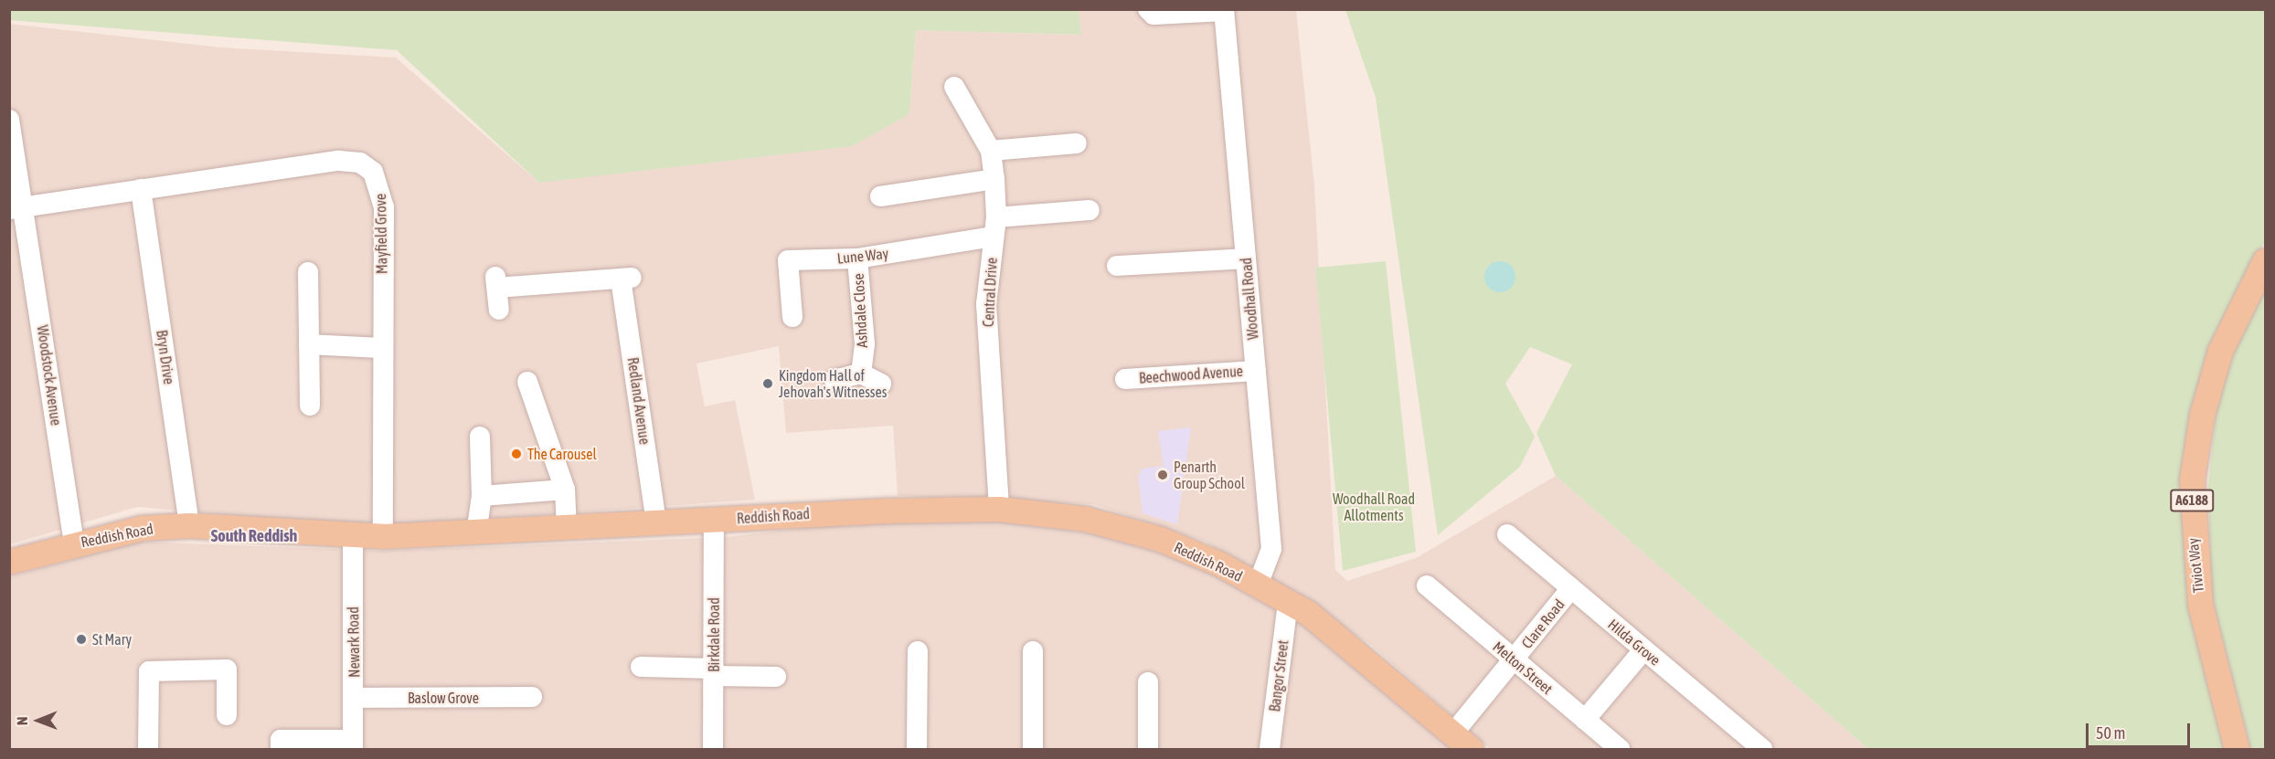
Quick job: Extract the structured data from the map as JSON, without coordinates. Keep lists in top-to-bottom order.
{
  "streets": {
    "main road": ["A6188", "Reddish Road", "Tiviot Way"],
    "street": [
      "Mayfield Grove",
      "Lune Way",
      "Central Drive",
      "Woodhall Road",
      "Ashdale Close",
      "Bryn Drive",
      "Beechwood Avenue",
      "Woodstock Avenue",
      "Redland Avenue",
      "Clare Road",
      "Birkdale Road",
      "Newark Road",
      "Hilda Grove",
      "Melton Street",
      "Bangor Street",
      "Baslow Grove"
    ]
  },
  "crossings": [
    ["Mayfield Grove", "Bryn Drive"],
    ["Mayfield Grove", "Woodstock Avenue"],
    ["Mayfield Grove", "Reddish Road"],
    ["Lune Way", "Central Drive"],
    ["Lune Way", "Ashdale Close"],
    ["Central Drive", "Reddish Road"],
    ["Woodhall Road", "Beechwood Avenue"],
    ["Woodhall Road", "Reddish Road"],
    ["Bryn Drive", "Reddish Road"],
    ["Woodstock Avenue", "Reddish Road"],
    ["Redland Avenue", "Reddish Road"],
    ["Reddish Road", "Clare Road"],
    ["Reddish Road", "Birkdale Road"],
    ["Reddish Road", "Newark Road"],
    ["Reddish Road", "Bangor Street"],
    ["Clare Road", "Hilda Grove"],
    ["Clare Road", "Melton Street"],
    ["Newark Road", "Baslow Grove"]
  ],
  "districts": ["South Reddish"],
  "parks": ["Woodhall Road Allotments"],
  "places": [
    "Kingdom Hall of Jehovah's Witnesses",
    "The Carousel",
    "Penarth Group School",
    "St Mary"
  ],
  "scale_bar": "50 m",
  "north": "left"
}
